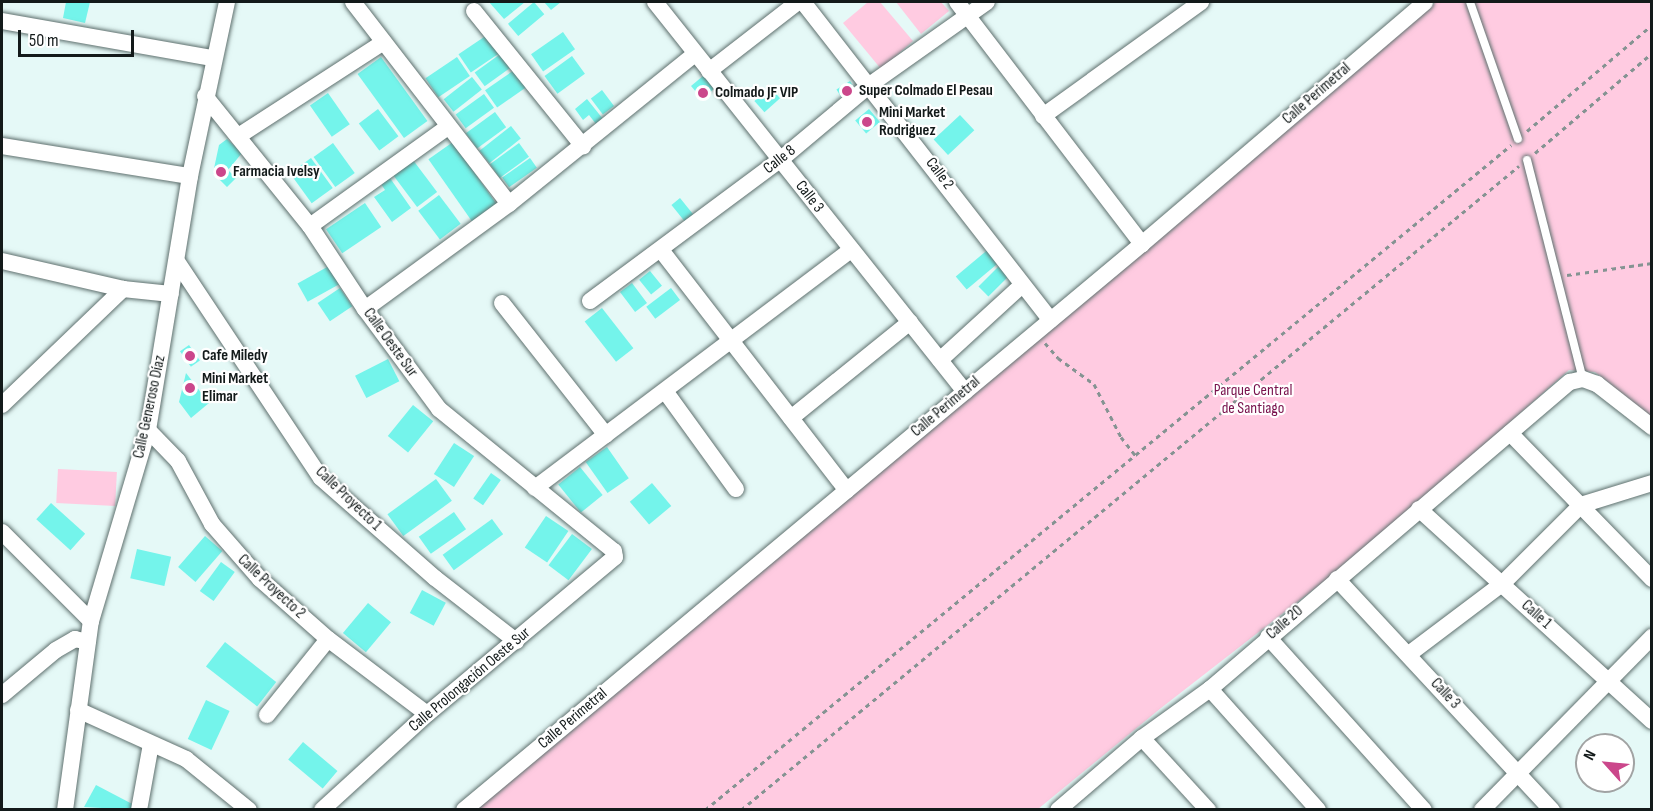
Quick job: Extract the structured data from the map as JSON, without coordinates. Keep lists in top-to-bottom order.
{
  "streets": {
    "street": [
      "Calle Perimetral",
      "Calle 8",
      "Calle 2",
      "Calle 3",
      "Calle Oeste Sur",
      "Calle Generoso Díaz",
      "Calle Proyecto 1",
      "Calle Proyecto 2",
      "Calle 1",
      "Calle 20",
      "Calle Prolongación Oeste Sur"
    ]
  },
  "crossings": [
    ["Calle Perimetral", "Calle 2"],
    ["Calle Perimetral", "Calle 3"],
    ["Calle 8", "Calle 2"],
    ["Calle 8", "Calle 3"],
    ["Calle 3", "Calle 20"],
    ["Calle Oeste Sur", "Calle Generoso Díaz"],
    ["Calle Oeste Sur", "Calle Prolongación Oeste Sur"],
    ["Calle Generoso Díaz", "Calle Proyecto 1"],
    ["Calle Generoso Díaz", "Calle Proyecto 2"],
    ["Calle Proyecto 1", "Calle Prolongación Oeste Sur"],
    ["Calle Proyecto 2", "Calle Prolongación Oeste Sur"],
    ["Calle 1", "Calle 20"]
  ],
  "parks": ["Parque Central de Santiago"],
  "places": [
    "Super Colmado El Pesau",
    "Colmado JF VIP",
    "Mini Market Rodriguez",
    "Farmacia Ivelsy",
    "Cafe Miledy",
    "Mini Market Elimar"
  ],
  "scale_bar": "50 m",
  "north": "top left"
}
